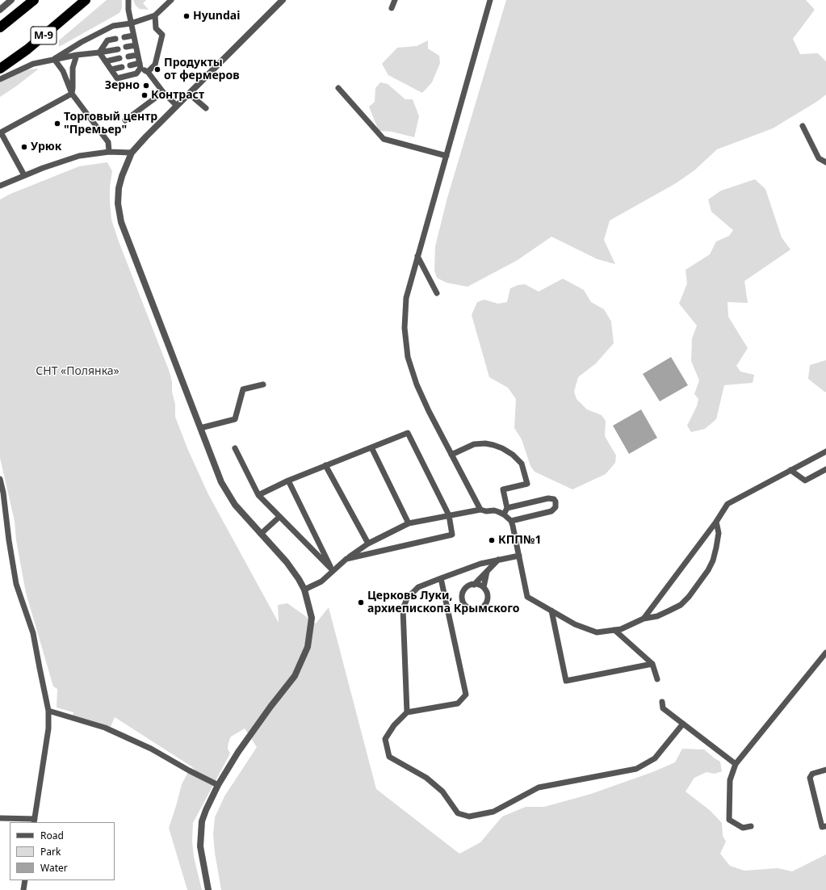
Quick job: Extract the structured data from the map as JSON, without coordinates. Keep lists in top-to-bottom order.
{
  "streets": {
    "highway": ["М-9"]
  },
  "parks": ["СНТ «Полянка»"],
  "places": [
    "Hyundai",
    "Продукты от фермеров",
    "Зерно",
    "Контраст",
    "Торговый центр \"Премьер\"",
    "Урюк",
    "КПП№1",
    "Церковь Луки, архиепископа Крымского"
  ],
  "legend": ["Road", "Park", "Water"]
}
